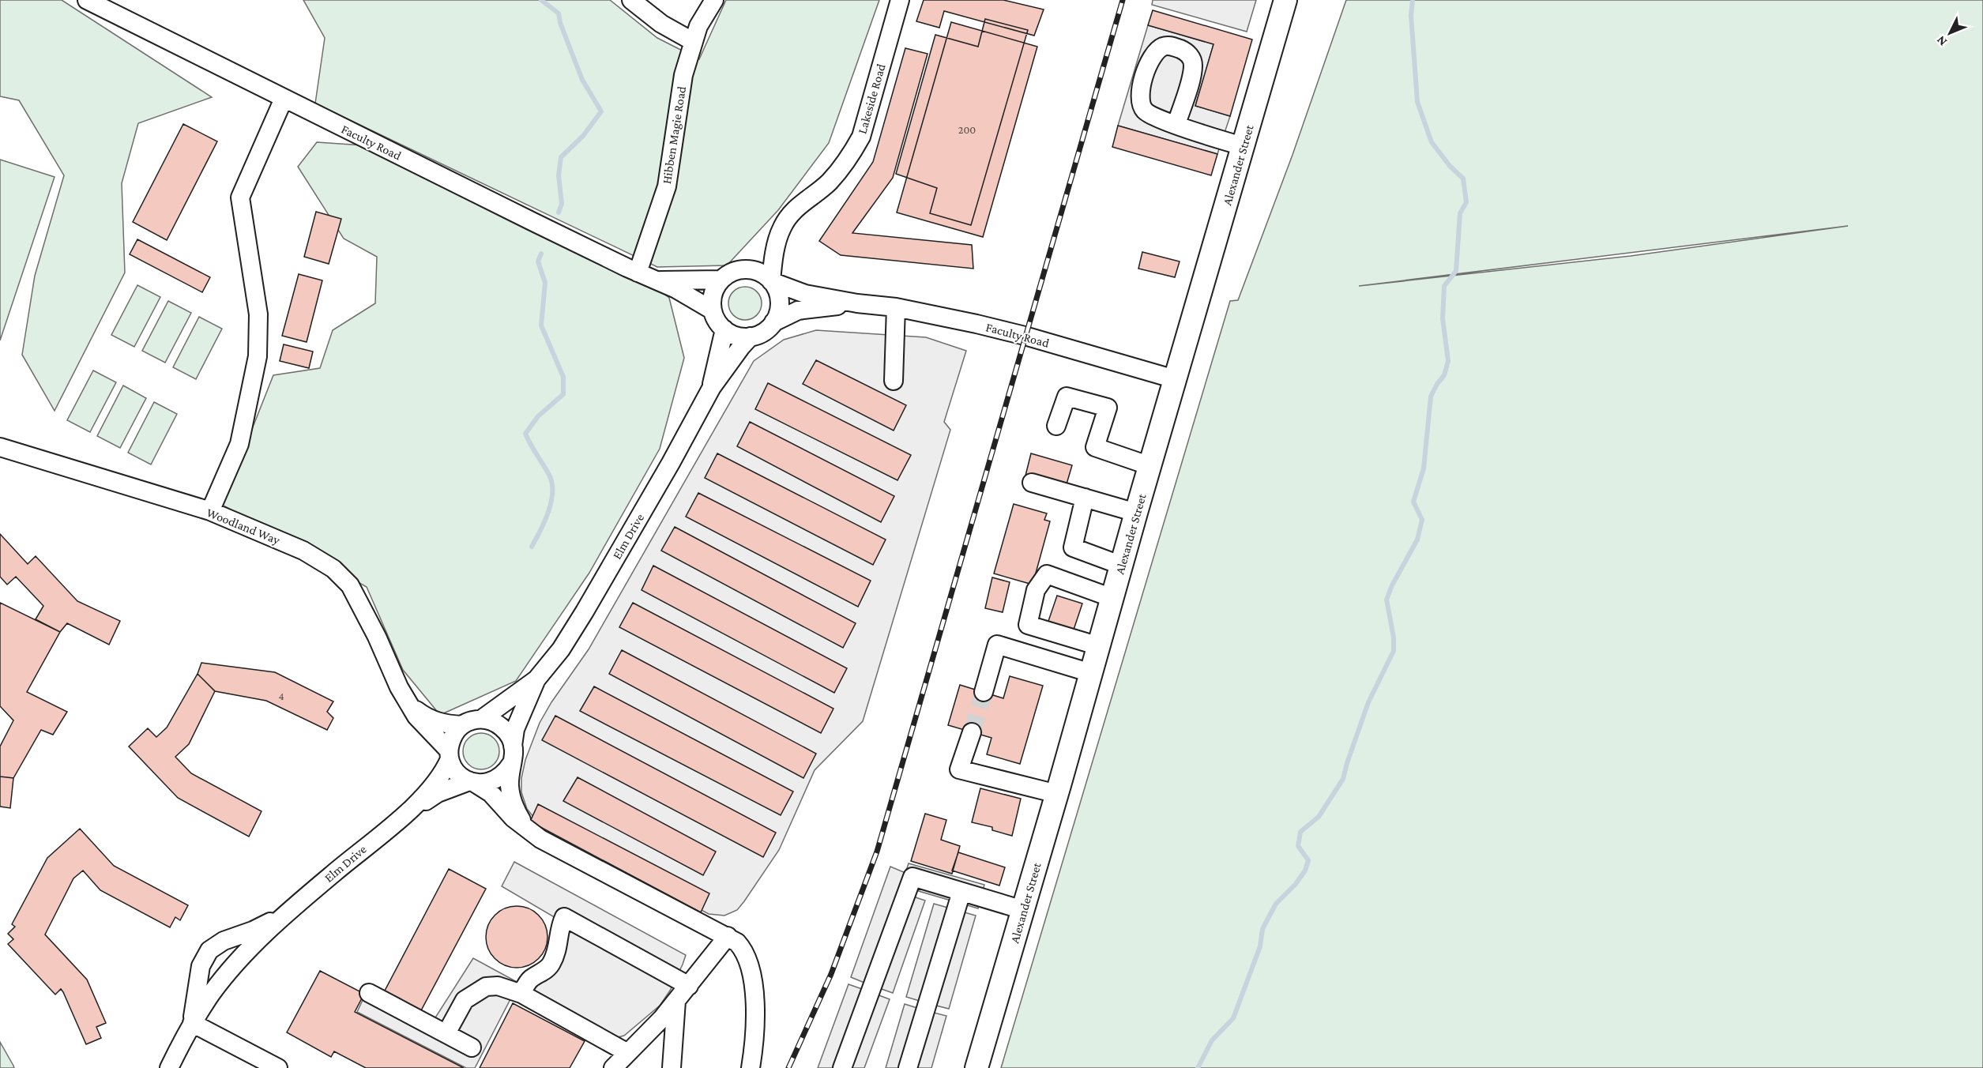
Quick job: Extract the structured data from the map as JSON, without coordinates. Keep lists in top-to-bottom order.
{
  "streets": {
    "main road": ["Alexander Street"],
    "street": [
      "Lakeside Road",
      "Hibben Magie Road",
      "Faculty Road",
      "Woodland Way",
      "Elm Drive"
    ]
  },
  "crossings": [
    ["Lakeside Road", "Faculty Road"],
    ["Lakeside Road", "Elm Drive"],
    ["Hibben Magie Road", "Faculty Road"],
    ["Faculty Road", "Alexander Street"],
    ["Faculty Road", "Elm Drive"],
    ["Woodland Way", "Elm Drive"]
  ],
  "house_numbers": ["200", "4"],
  "north": "bottom left"
}
